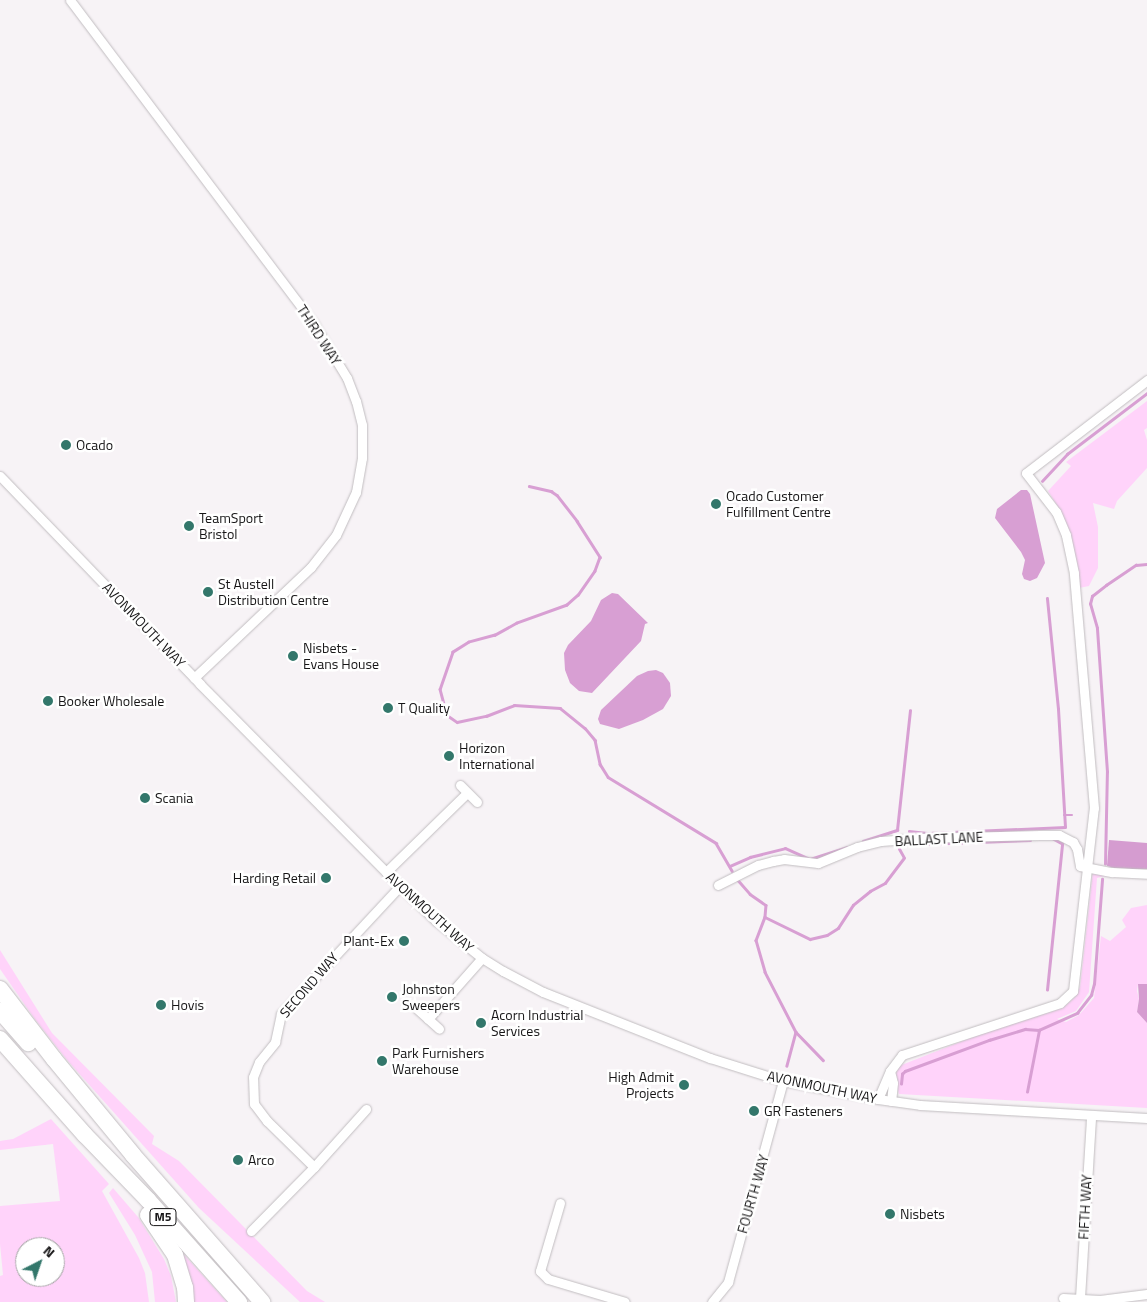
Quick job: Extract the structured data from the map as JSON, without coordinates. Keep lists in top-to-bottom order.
{
  "streets": {
    "highway": ["M5"],
    "street": [
      "THIRD WAY",
      "AVONMOUTH WAY",
      "BALLAST LANE",
      "SECOND WAY",
      "FOURTH WAY",
      "FIFTH WAY"
    ]
  },
  "crossings": [
    ["THIRD WAY", "AVONMOUTH WAY"],
    ["AVONMOUTH WAY", "SECOND WAY"],
    ["AVONMOUTH WAY", "FOURTH WAY"],
    ["AVONMOUTH WAY", "FIFTH WAY"]
  ],
  "places": [
    "Ocado",
    "Ocado Customer Fulfillment Centre",
    "TeamSport Bristol",
    "St Austell Distribution Centre",
    "Nisbets - Evans House",
    "Booker Wholesale",
    "T Quality",
    "Horizon International",
    "Scania",
    "Harding Retail",
    "Plant-Ex",
    "Johnston Sweepers",
    "Hovis",
    "Acorn Industrial Services",
    "Park Furnishers Warehouse",
    "High Admit Projects",
    "GR Fasteners",
    "Arco",
    "Nisbets"
  ],
  "north": "top right"
}
